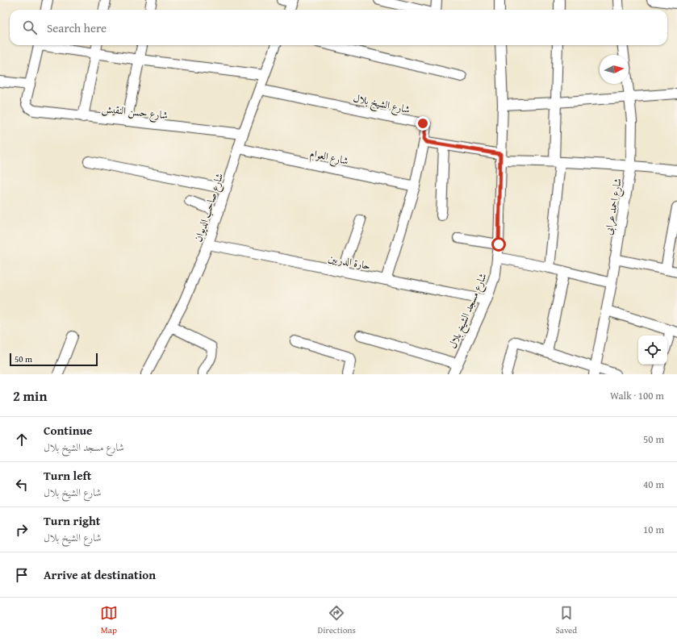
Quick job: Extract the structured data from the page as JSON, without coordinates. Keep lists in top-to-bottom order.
{
  "streets": {
    "street": [
      "شارع الشيخ بلال",
      "شارع حسن النقيش",
      "شارع العوام",
      "شارع احمد عرابى",
      "شارع صاحب الديوان",
      "حارة الدربين",
      "شارع مسجد الشيخ بلال"
    ]
  },
  "crossings": [
    ["شارع الشيخ بلال", "شارع صاحب الديوان"],
    ["شارع حسن النقيش", "شارع صاحب الديوان"],
    ["شارع العوام", "شارع صاحب الديوان"],
    ["شارع صاحب الديوان", "حارة الدربين"],
    ["حارة الدربين", "شارع مسجد الشيخ بلال"]
  ],
  "scale_bar": "50 m",
  "north": "right",
  "page": {
    "search": "Search here",
    "scale": "50 m",
    "heading": ["2 min", "Walk · 100 m"],
    "list": [
      ["Continue", "شارع مسجد الشيخ بلال", "50 m"],
      ["Turn left", "شارع الشيخ بلال", "40 m"],
      ["Turn right", "شارع الشيخ بلال", "10 m"],
      "Arrive at destination"
    ],
    "nav": ["Map", "Directions", "Saved"]
  }
}
